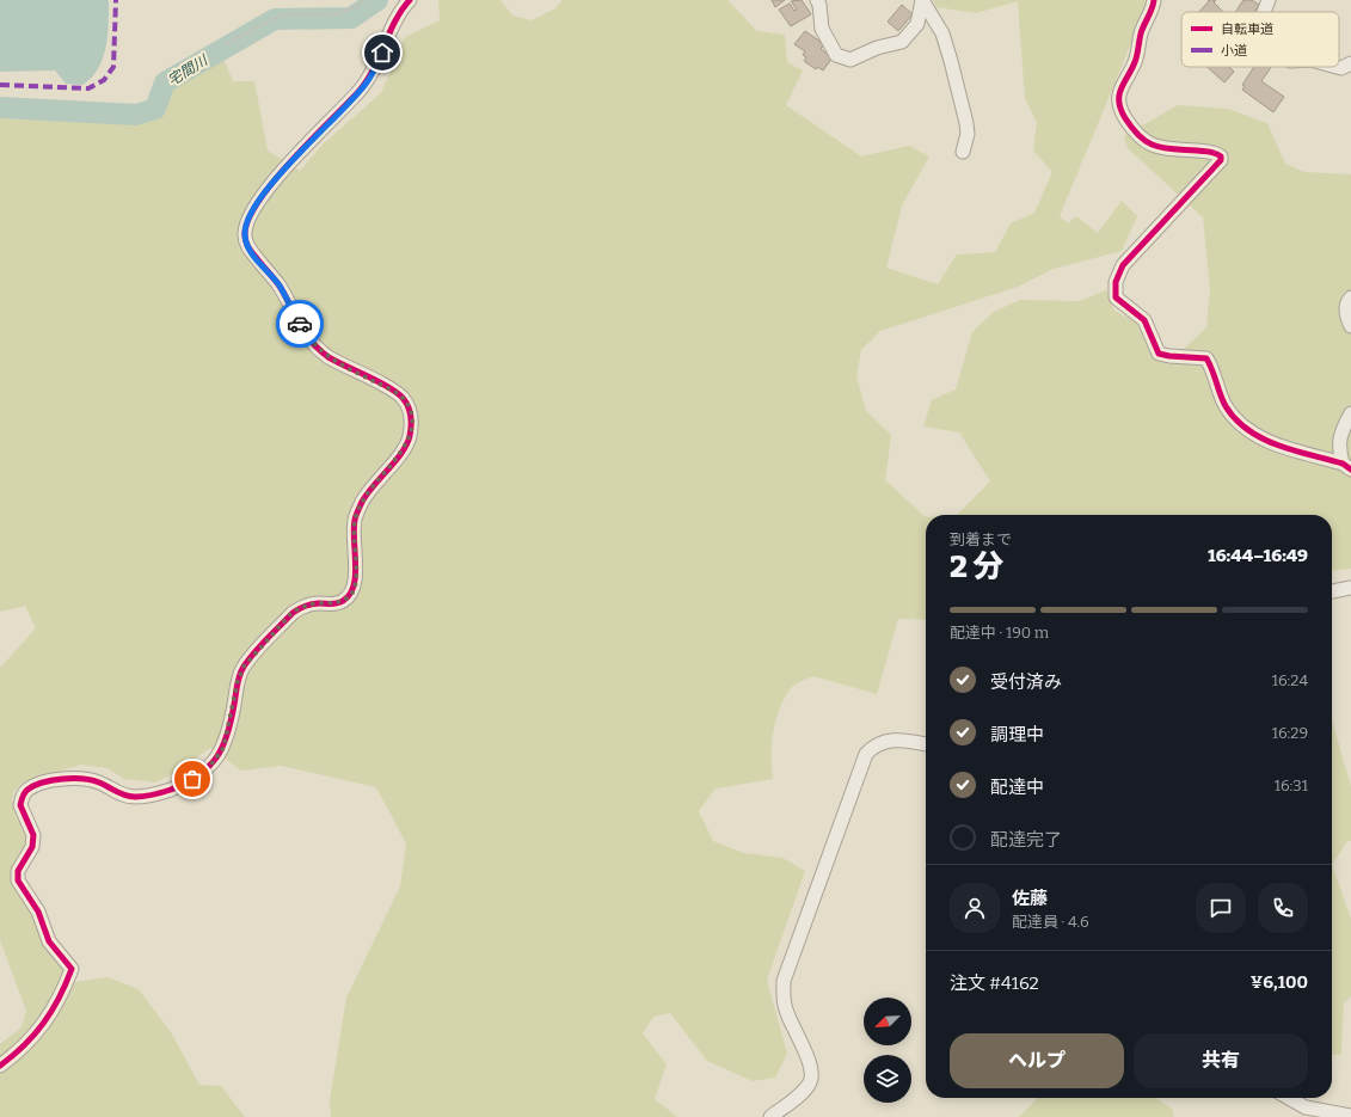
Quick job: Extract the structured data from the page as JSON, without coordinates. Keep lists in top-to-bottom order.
{
  "water": ["宅間川"],
  "legend": ["自転車道", "小道"],
  "north": "bottom left",
  "page": {
    "heading": ["2 分", "到着まで", "16:44–16:49"],
    "panel": [
      "佐藤",
      "配達員 · 4.6",
      "注文 #4162",
      "¥6,100"
    ],
    "bar": "配達中 · 190 m",
    "list": [
      ["受付済み", "16:24"],
      ["調理中", "16:29"],
      ["配達中", "16:31"],
      "配達完了"
    ],
    "buttons": ["ヘルプ", "共有"]
  }
}
